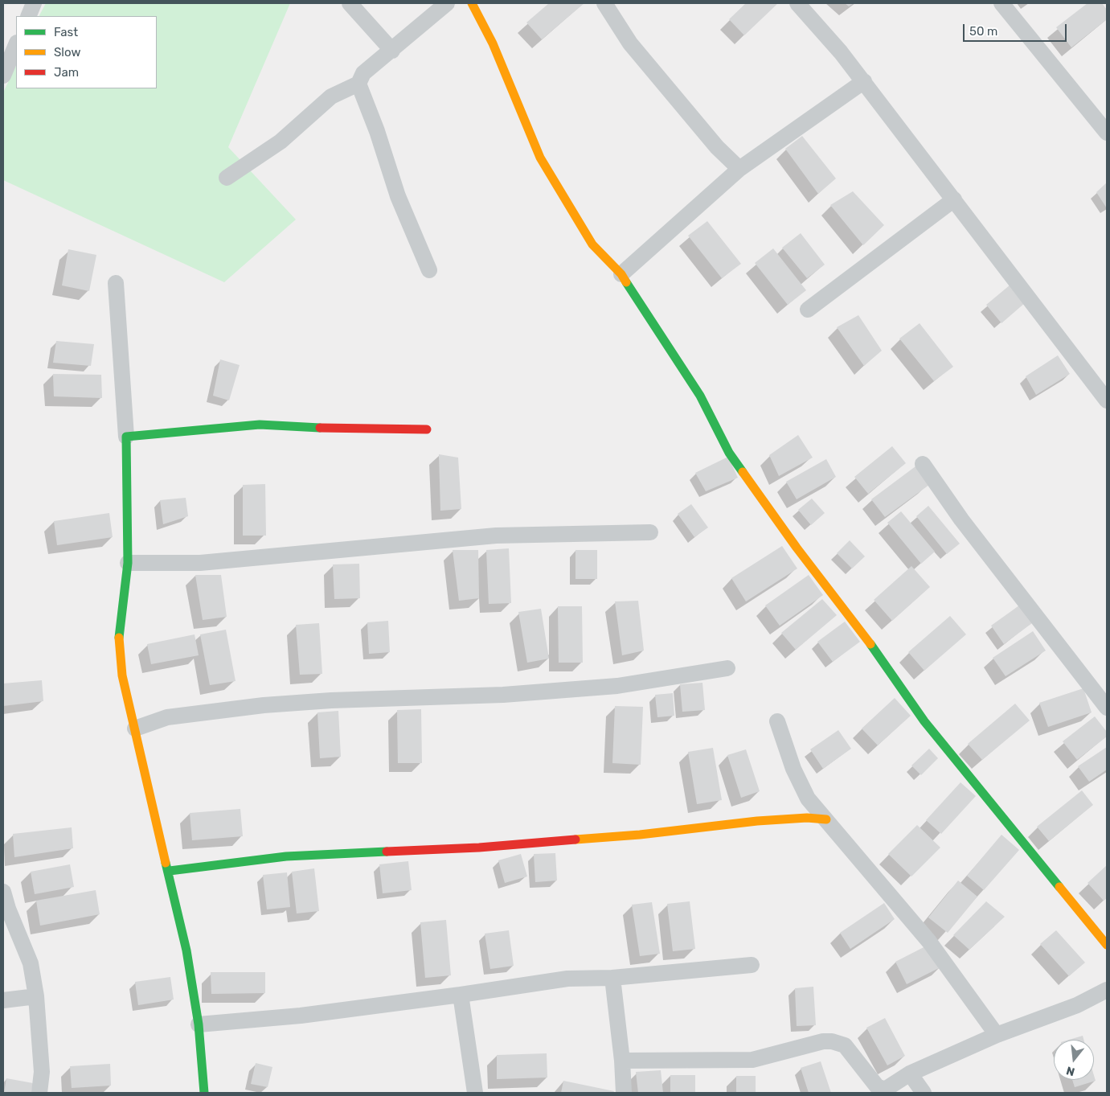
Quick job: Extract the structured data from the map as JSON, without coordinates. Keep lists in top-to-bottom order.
{
  "legend": ["Fast", "Slow", "Jam"],
  "scale_bar": "50 m",
  "north": "bottom"
}
